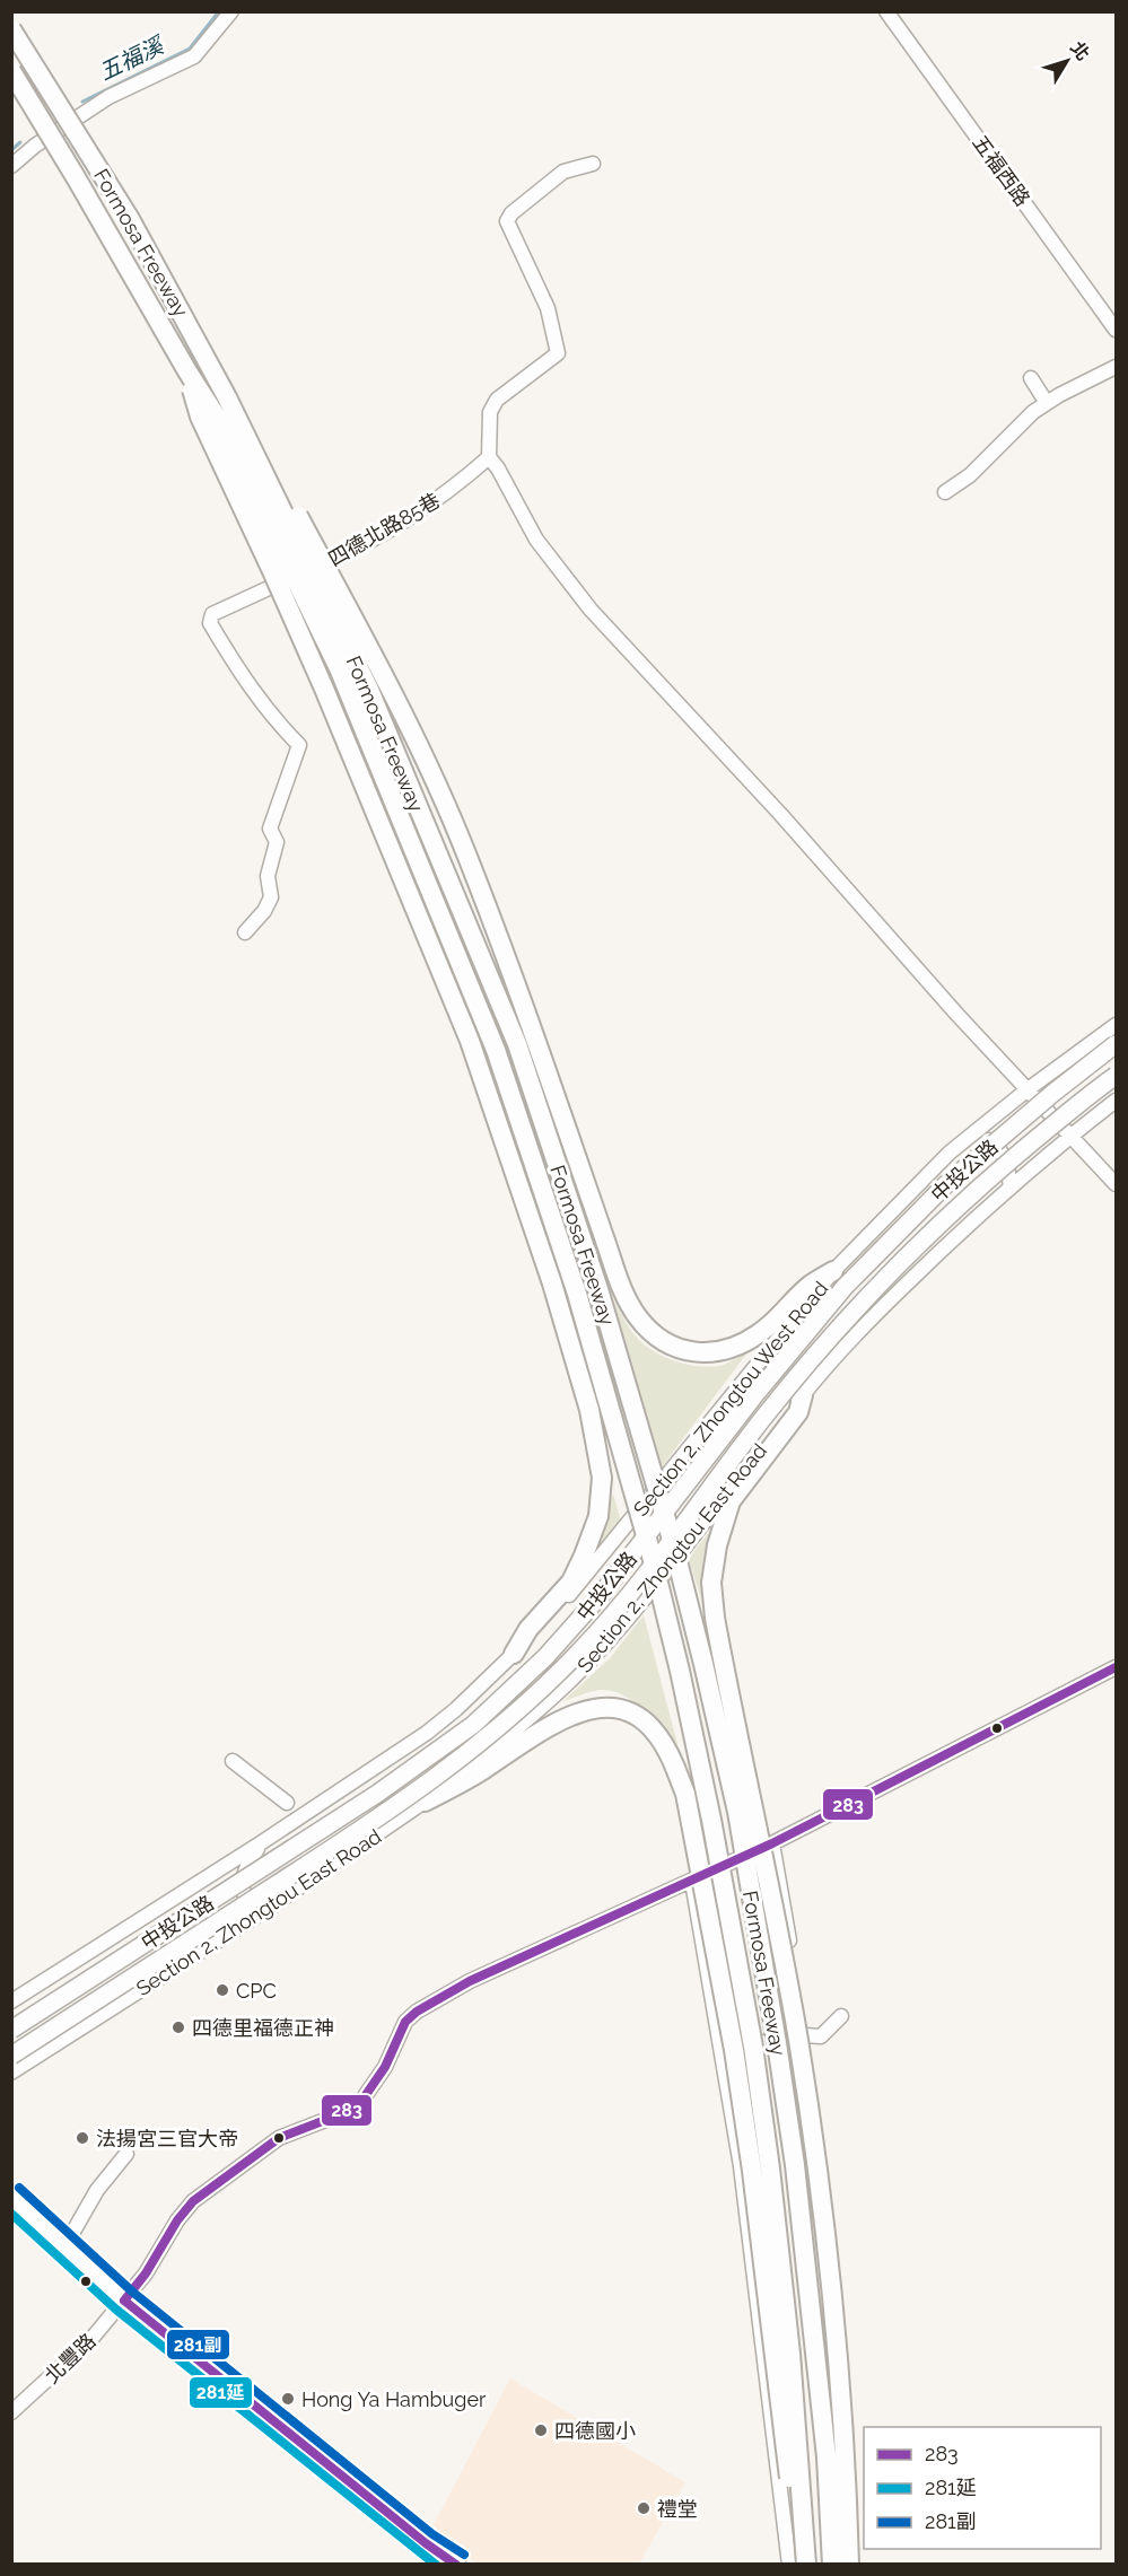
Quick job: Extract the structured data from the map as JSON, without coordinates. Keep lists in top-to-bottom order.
{
  "streets": {
    "highway": ["Formosa Freeway"],
    "main road": ["中投公路"],
    "street": [
      "五福西路",
      "四德北路85巷",
      "Section 2, Zhongtou West Road",
      "Section 2, Zhongtou East Road",
      "北豐路"
    ]
  },
  "water": ["五福溪"],
  "places": [
    "CPC",
    "四德里福德正神",
    "法揚宮三官大帝",
    "Hong Ya Hambuger",
    "四德國小",
    "禮堂"
  ],
  "lines": ["transit line 283", "transit line 281副", "transit line 281延"],
  "legend": ["283", "281延", "281副"],
  "north": "top right"
}
